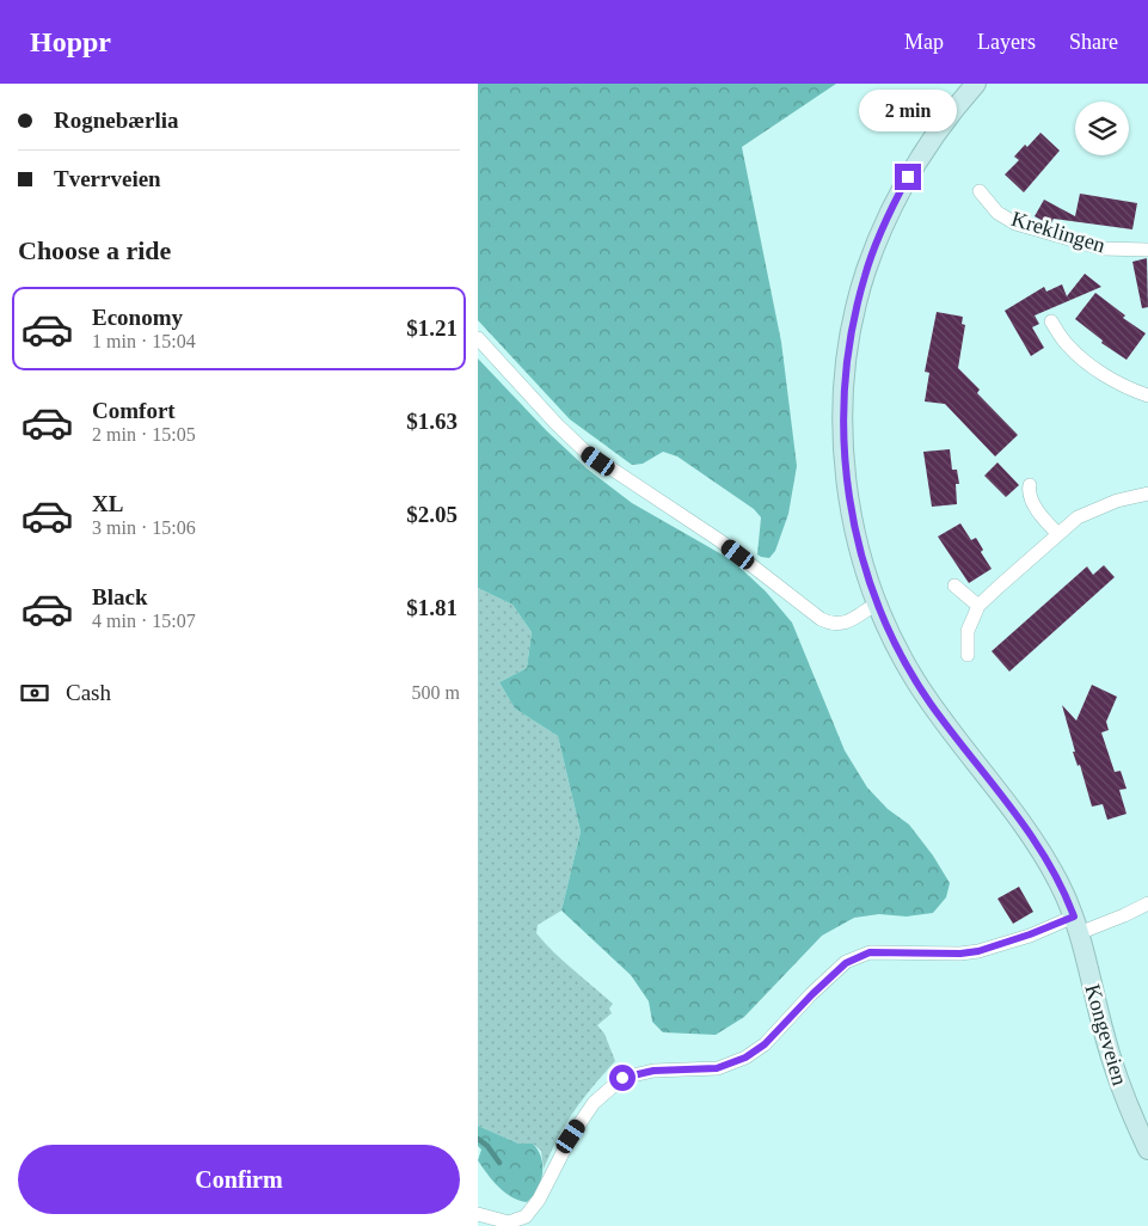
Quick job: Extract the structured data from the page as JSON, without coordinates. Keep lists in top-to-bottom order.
{
  "streets": {
    "main road": ["Kongeveien"],
    "street": ["Kreklingen"]
  },
  "page": {
    "header": "Hoppr",
    "nav": ["Map", "Layers", "Share"],
    "banner": ["Rognebærlia", "Tverrveien"],
    "bubble": "2 min",
    "heading": "Choose a ride",
    "list": [
      {
        "name": "Economy",
        "note": "1 min · 15:04",
        "value": "$1.21"
      },
      {
        "name": "Comfort",
        "note": "2 min · 15:05",
        "value": "$1.63"
      },
      {
        "name": "XL",
        "note": "3 min · 15:06",
        "value": "$2.05"
      },
      {
        "name": "Black",
        "note": "4 min · 15:07",
        "value": "$1.81"
      }
    ],
    "pay": ["Cash", "500 m"],
    "buttons": "Confirm"
  }
}
